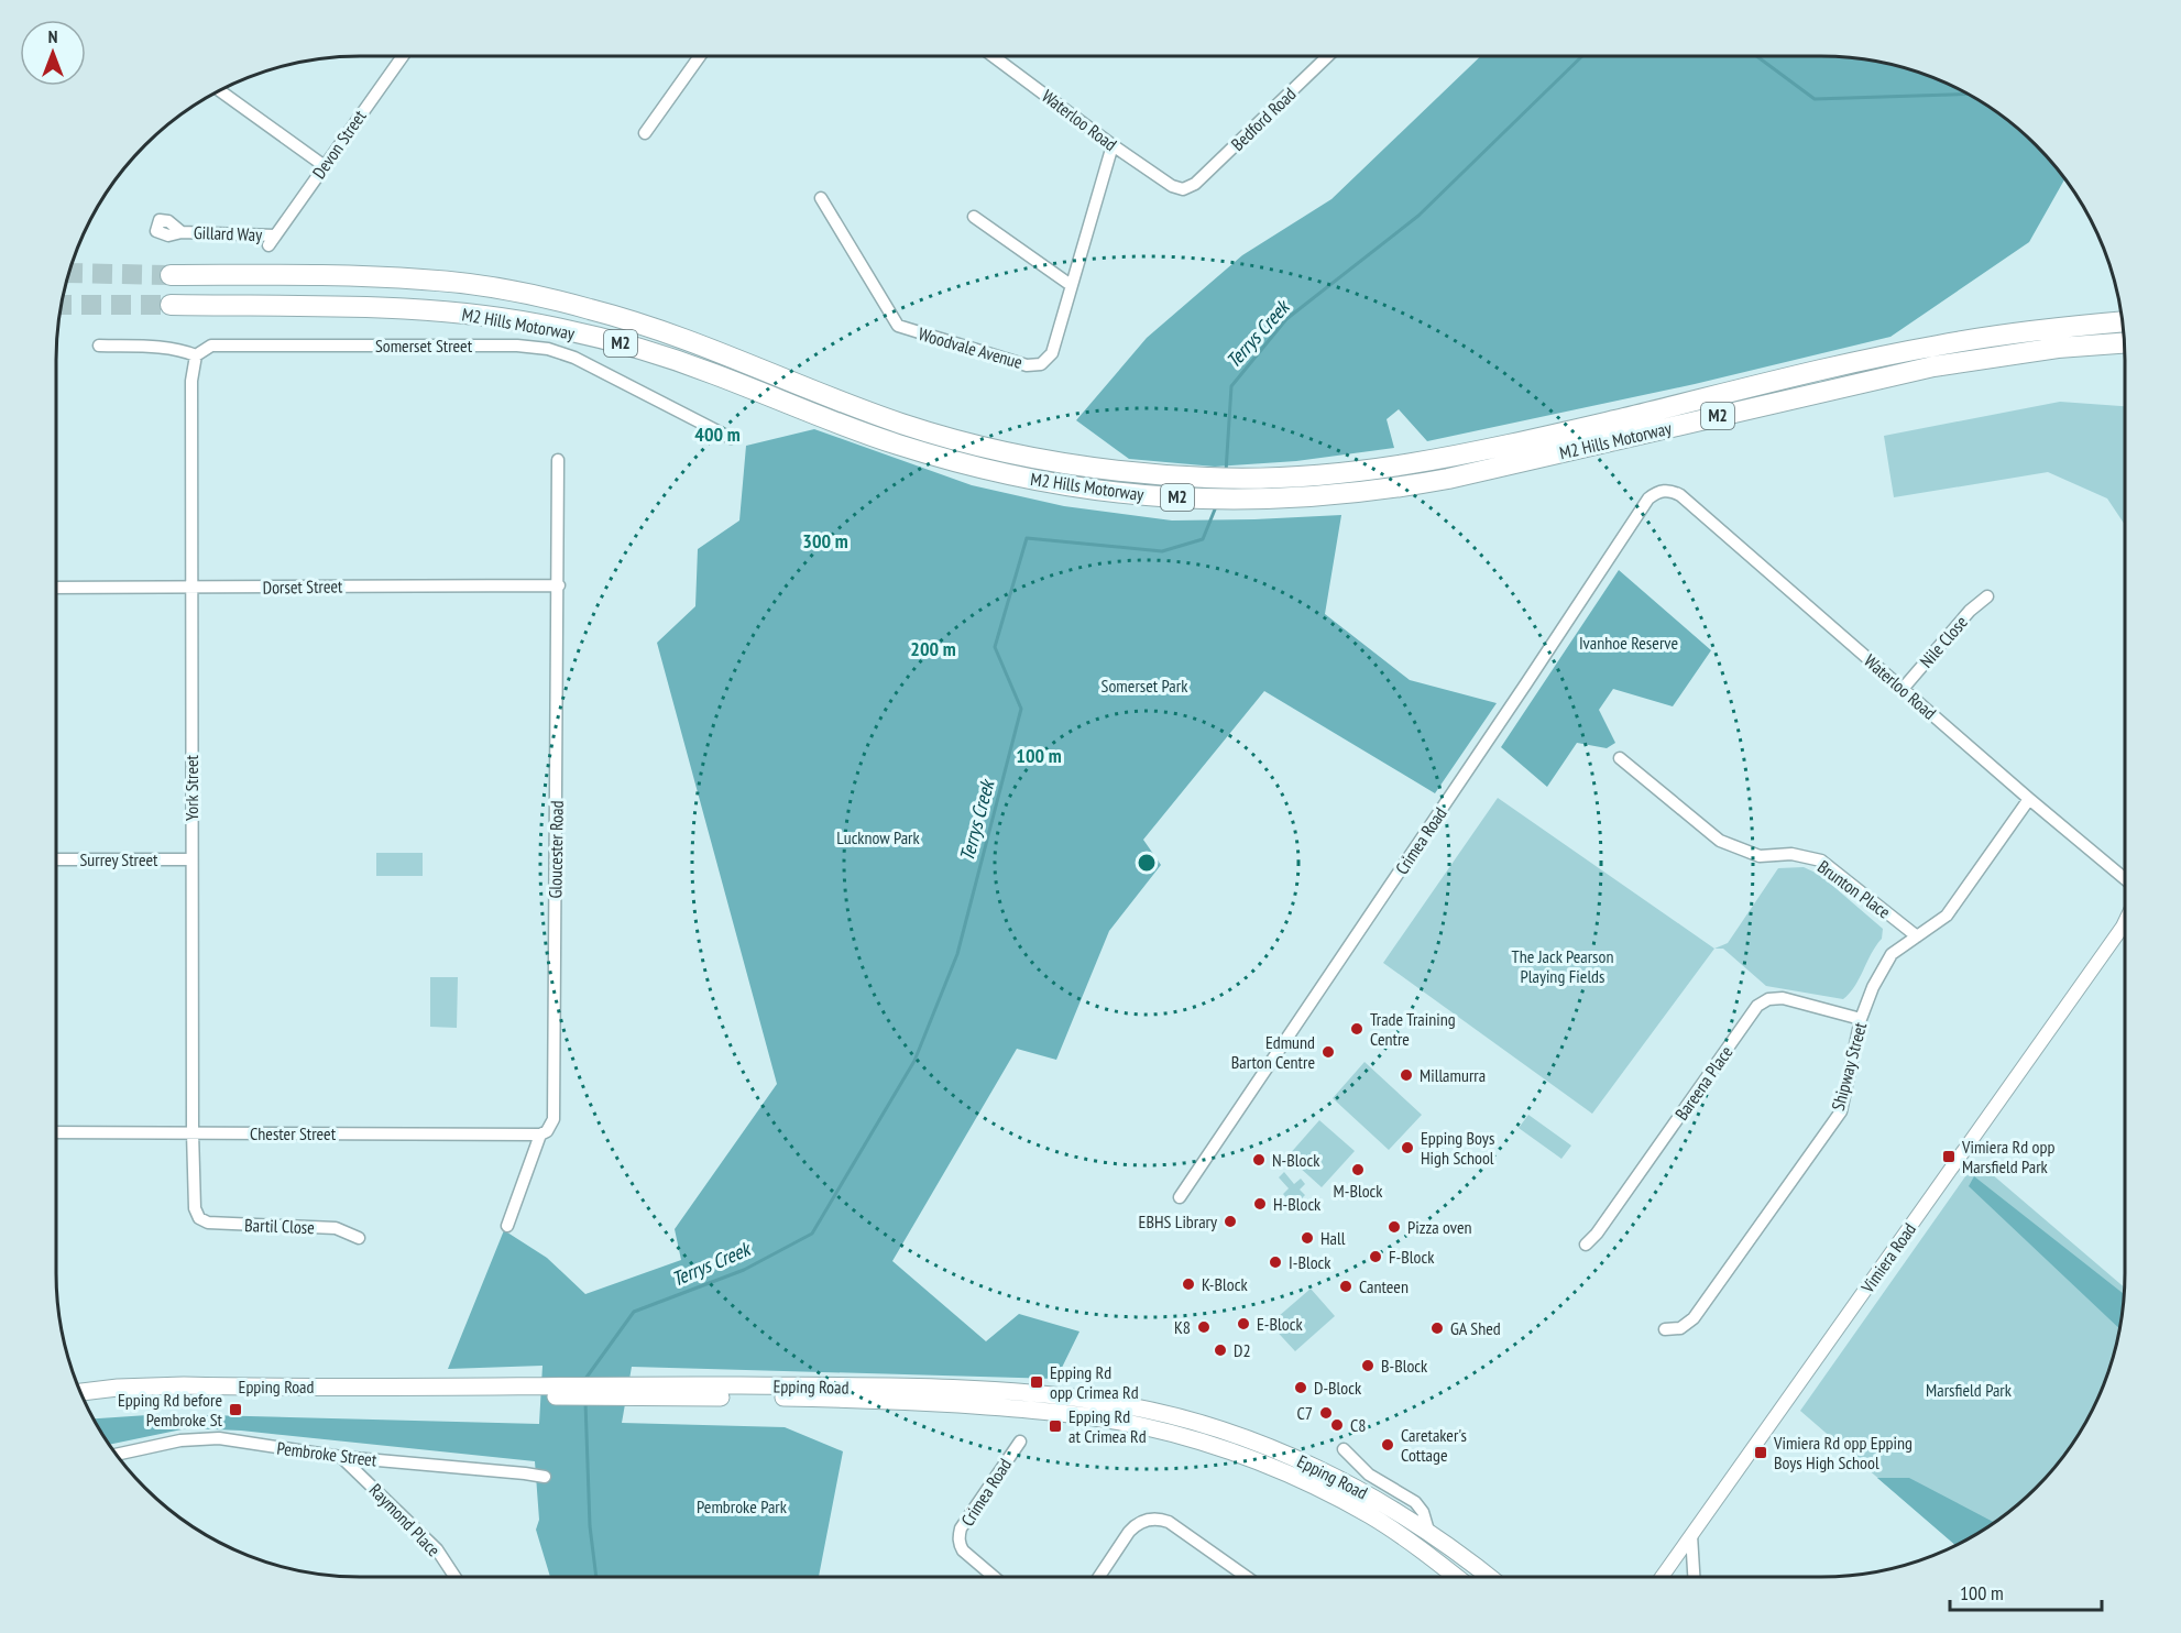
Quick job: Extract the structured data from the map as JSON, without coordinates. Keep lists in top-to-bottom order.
{
  "streets": {
    "highway": ["M2 Hills Motorway", "M2"],
    "main road": ["Epping Road"],
    "street": [
      "Bedford Road",
      "Waterloo Road",
      "Devon Street",
      "Gillard Way",
      "Somerset Street",
      "Woodvale Avenue",
      "Dorset Street",
      "Nile Close",
      "York Street",
      "Crimea Road",
      "Gloucester Road",
      "Surrey Street",
      "Brunton Place",
      "Shipway Street",
      "Bareena Place",
      "Chester Street",
      "Bartil Close",
      "Vimiera Road",
      "Pembroke Street",
      "Raymond Place"
    ]
  },
  "crossings": [
    ["Bedford Road", "Waterloo Road"],
    ["Waterloo Road", "Woodvale Avenue"],
    ["Waterloo Road", "Nile Close"],
    ["Waterloo Road", "Crimea Road"],
    ["Waterloo Road", "Shipway Street"],
    ["Devon Street", "Gillard Way"],
    ["Somerset Street", "York Street"],
    ["Dorset Street", "York Street"],
    ["Dorset Street", "Gloucester Road"],
    ["York Street", "Surrey Street"],
    ["York Street", "Chester Street"],
    ["York Street", "Bartil Close"],
    ["Gloucester Road", "Chester Street"],
    ["Brunton Place", "Shipway Street"],
    ["Shipway Street", "Bareena Place"],
    ["Pembroke Street", "Raymond Place"]
  ],
  "water": ["Terrys Creek"],
  "parks": [
    "Ivanhoe Reserve",
    "Somerset Park",
    "Lucknow Park",
    "The Jack Pearson Playing Fields",
    "Marsfield Park",
    "Pembroke Park"
  ],
  "places": {
    "other": [
      "Trade Training Centre",
      "Edmund Barton Centre",
      "Millamurra",
      "Epping Boys High School",
      "N-Block",
      "M-Block",
      "H-Block",
      "EBHS Library",
      "Pizza oven",
      "Hall",
      "F-Block",
      "I-Block",
      "K-Block",
      "Canteen",
      "E-Block",
      "K8",
      "GA Shed",
      "D2",
      "B-Block",
      "D-Block",
      "C7",
      "C8",
      "Caretaker's Cottage"
    ],
    "transit": [
      "Vimiera Rd opp Marsfield Park",
      "Epping Rd opp Crimea Rd",
      "Epping Rd before Pembroke St",
      "Epping Rd at Crimea Rd",
      "Vimiera Rd opp Epping Boys High School"
    ]
  },
  "scale_bar": "100 m",
  "north": "top",
  "rings": [
    "400 m",
    "300 m",
    "200 m",
    "100 m"
  ]
}
